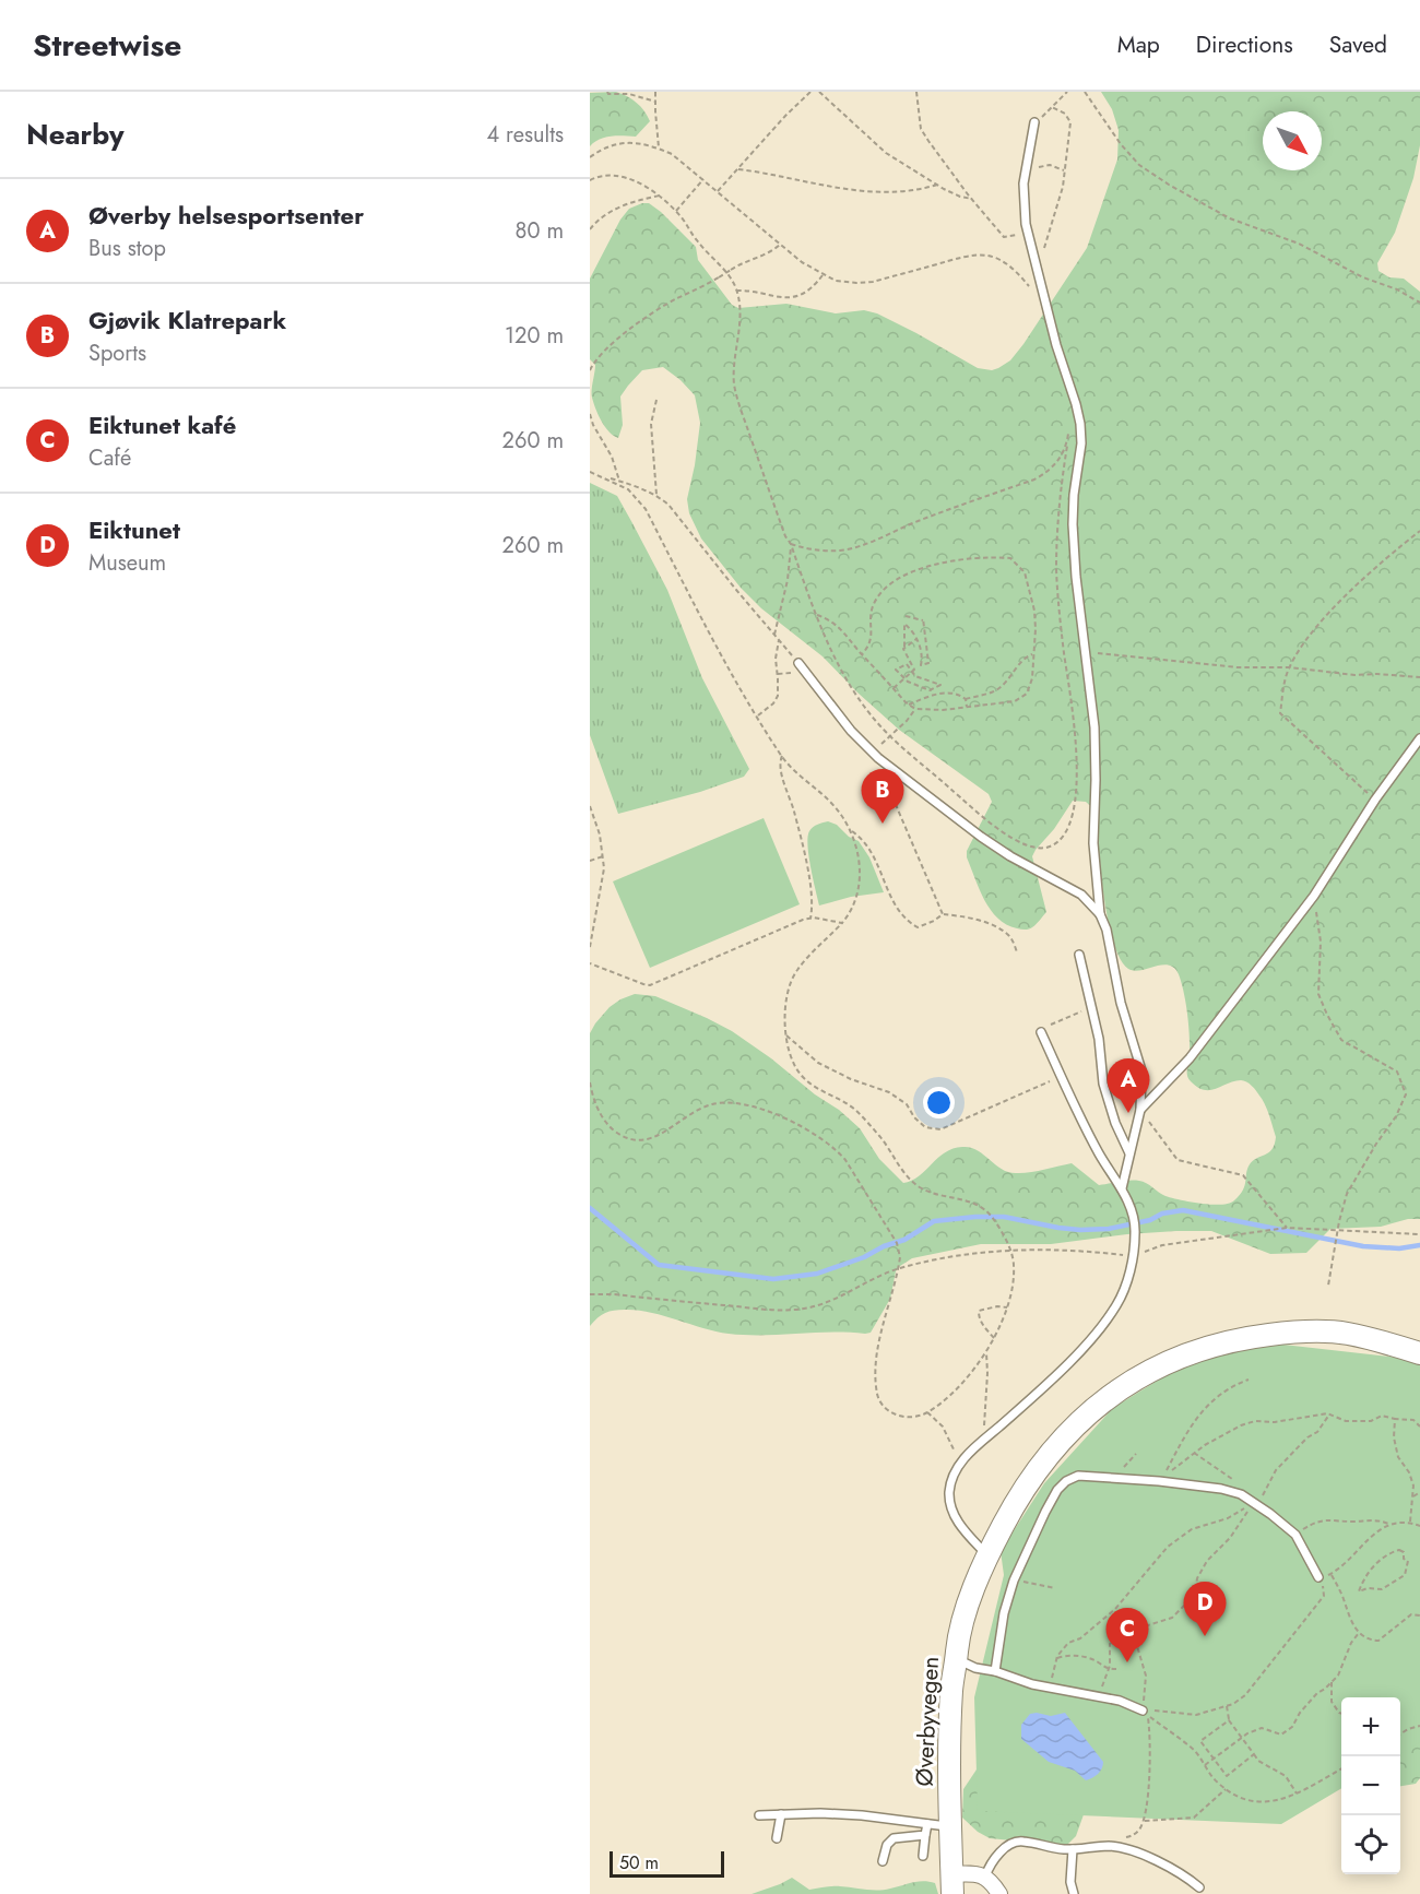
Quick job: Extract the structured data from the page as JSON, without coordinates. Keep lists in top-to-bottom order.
{
  "streets": {
    "main road": ["Øverbyvegen"]
  },
  "scale_bar": "50 m",
  "north": "bottom right",
  "page": {
    "header": "Streetwise",
    "nav": ["Map", "Directions", "Saved"],
    "heading": ["Nearby", "4 results"],
    "list": [
      {
        "mark": "A",
        "name": "Øverby helsesportsenter",
        "note": "Bus stop",
        "value": "80 m"
      },
      {
        "mark": "B",
        "name": "Gjøvik Klatrepark",
        "note": "Sports",
        "value": "120 m"
      },
      {
        "mark": "C",
        "name": "Eiktunet kafé",
        "note": "Café",
        "value": "260 m"
      },
      {
        "mark": "D",
        "name": "Eiktunet",
        "note": "Museum",
        "value": "260 m"
      }
    ],
    "pins": [
      "B",
      "A",
      "D",
      "C"
    ],
    "map_buttons": ["+", "−"],
    "scale": "50 m"
  }
}
